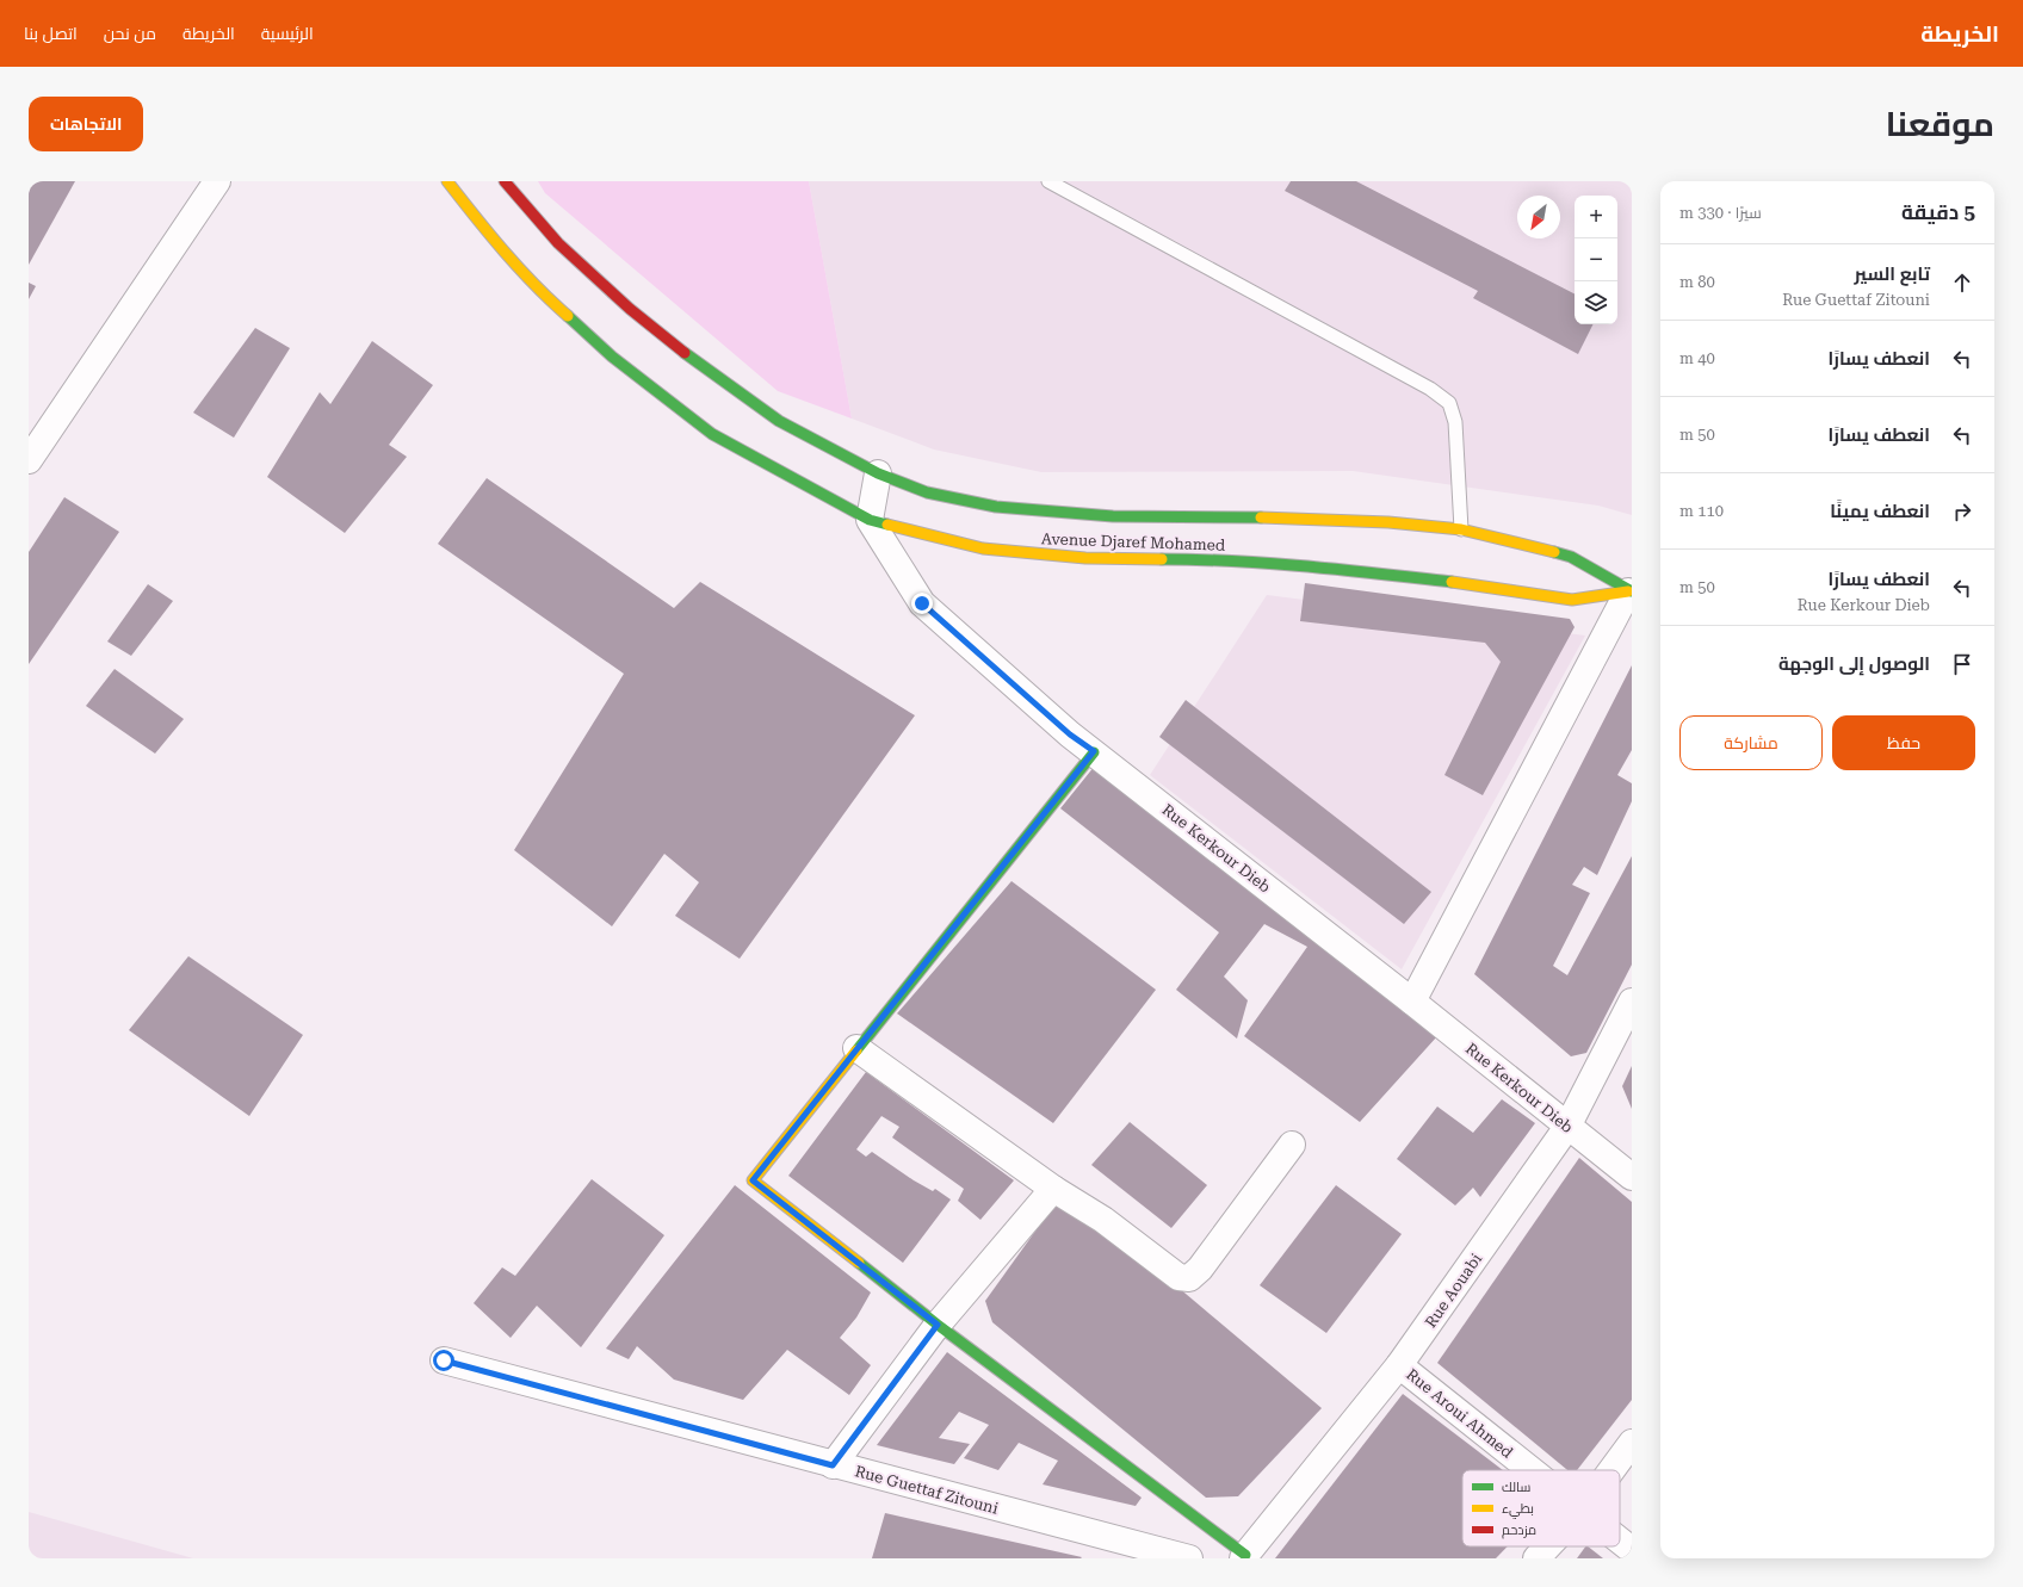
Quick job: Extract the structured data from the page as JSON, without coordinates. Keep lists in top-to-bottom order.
{
  "streets": {
    "street": [
      "Avenue Djaref Mohamed",
      "Rue Kerkour Dieb",
      "Rue Aouabi",
      "Rue Aroui Ahmed",
      "Rue Guettaf Zitouni"
    ]
  },
  "crossings": [
    ["Avenue Djaref Mohamed", "Rue Kerkour Dieb"],
    ["Rue Kerkour Dieb", "Rue Aouabi"],
    ["Rue Aouabi", "Rue Aroui Ahmed"]
  ],
  "legend": ["سالك", "بطيء", "مزدحم"],
  "north": "bottom left",
  "page": {
    "header": "الخريطة",
    "nav": [
      "الرئيسية",
      "الخريطة",
      "من نحن",
      "اتصل بنا"
    ],
    "title": "موقعنا",
    "buttons": [
      "الاتجاهات",
      ["حفظ", "مشاركة"]
    ],
    "heading": ["5 دقيقة", "سيرًا · 330 m"],
    "map_buttons": ["+", "−"],
    "list": [
      ["تابع السير", "Rue Guettaf Zitouni", "80 m"],
      ["انعطف يسارًا", "40 m"],
      ["انعطف يسارًا", "50 m"],
      ["انعطف يمينًا", "110 m"],
      ["انعطف يسارًا", "Rue Kerkour Dieb", "50 m"],
      "الوصول إلى الوجهة"
    ]
  }
}
